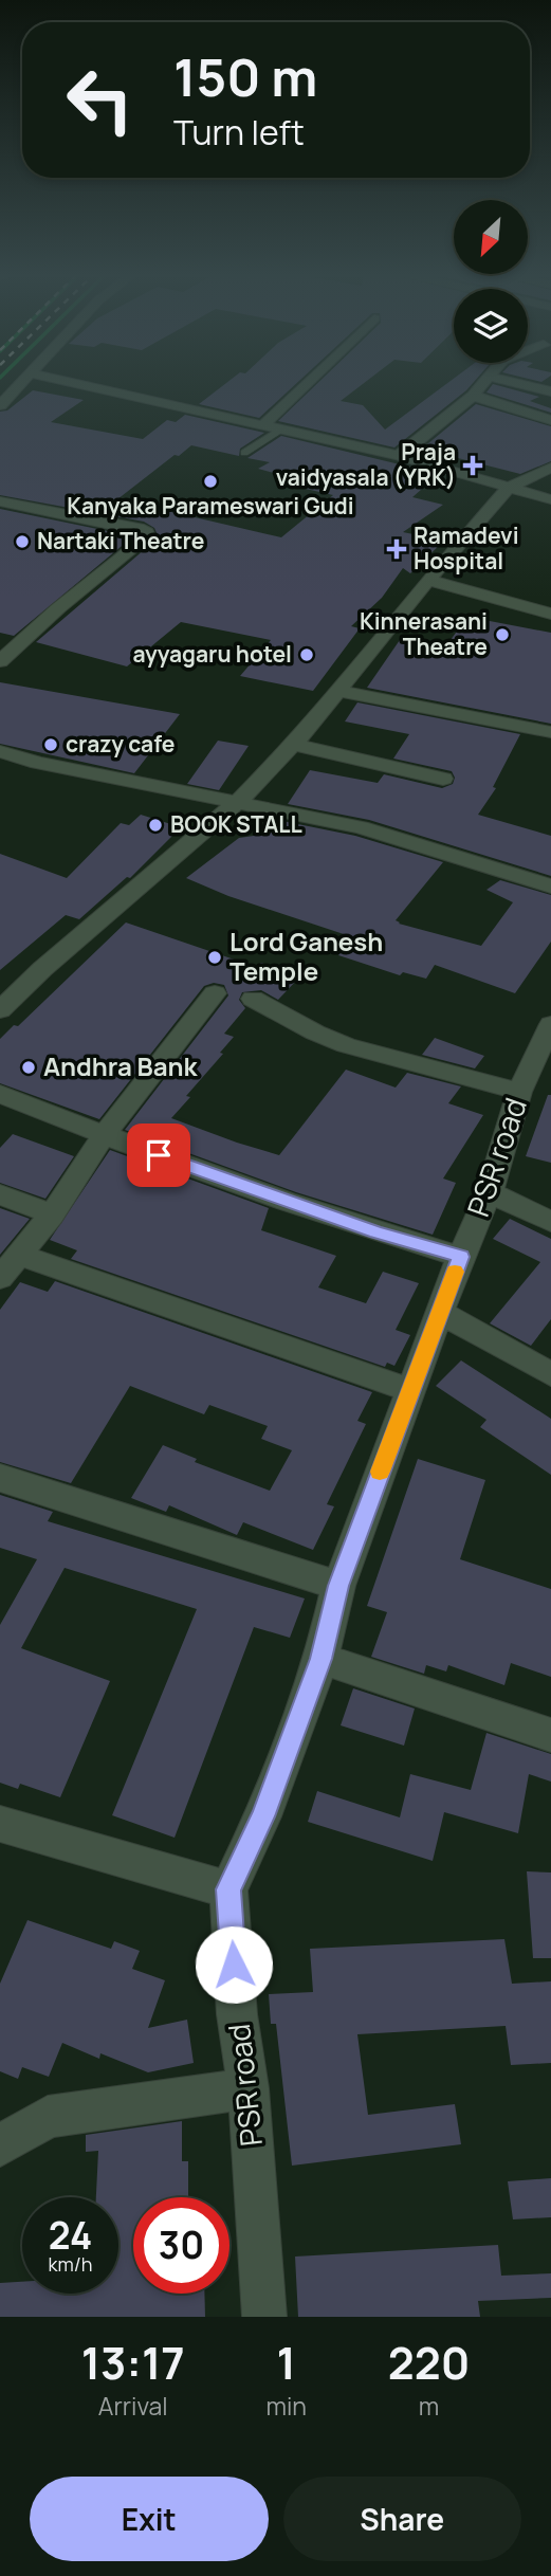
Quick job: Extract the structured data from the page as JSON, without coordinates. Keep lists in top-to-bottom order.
{
  "streets": {
    "street": ["PSR road"]
  },
  "places": {
    "health": ["Praja vaidyasala (YRK)", "Ramadevi Hospital"],
    "other": [
      "Kanyaka Parameswari Gudi",
      "Nartaki Theatre",
      "Kinnerasani Theatre",
      "ayyagaru hotel",
      "crazy cafe",
      "BOOK STALL",
      "Lord Ganesh Temple",
      "Andhra Bank"
    ]
  },
  "north": "bottom left",
  "page": {
    "turn": ["150 m", "Turn left"],
    "speed": "24 km/h",
    "limit": "30",
    "eta": [
      "13:17",
      "Arrival",
      "1",
      "min",
      "220",
      "m"
    ],
    "buttons": ["Exit", "Share"]
  }
}
